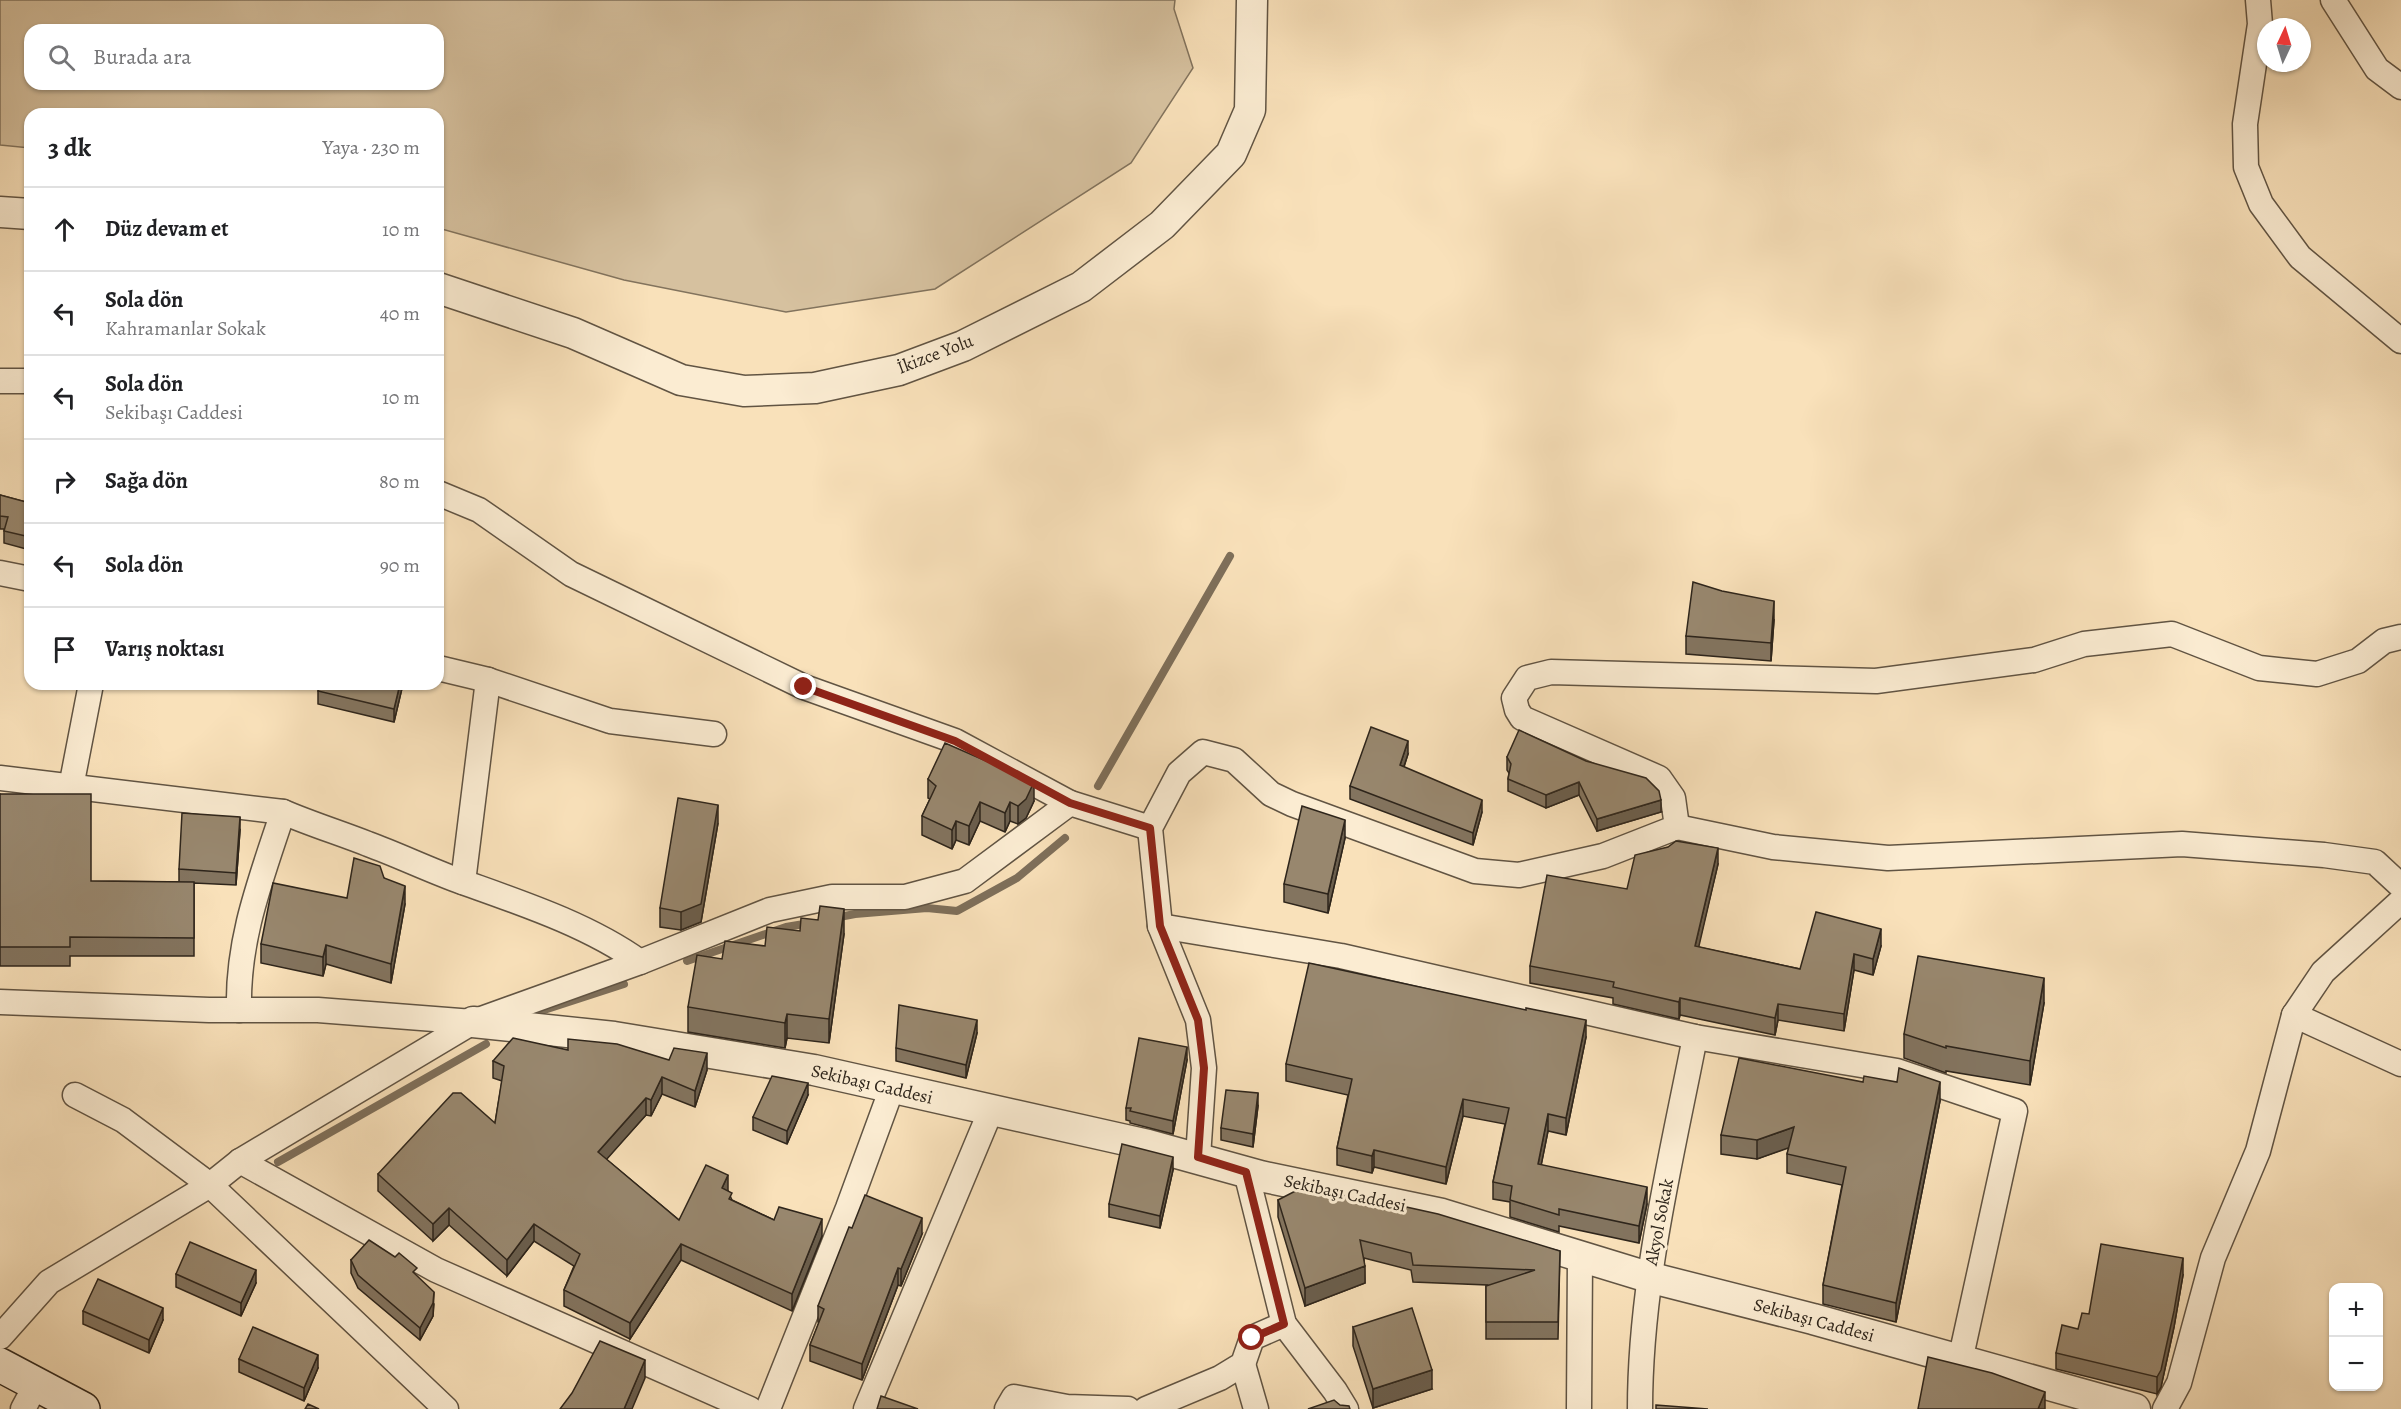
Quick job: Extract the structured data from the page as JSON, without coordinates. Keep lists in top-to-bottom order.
{
  "streets": {
    "street": ["İkizce Yolu", "Sekibaşı Caddesi", "Akyol Sokak"]
  },
  "crossings": [
    ["Sekibaşı Caddesi", "Akyol Sokak"]
  ],
  "north": "top",
  "page": {
    "search": "Burada ara",
    "heading": ["3 dk", "Yaya · 230 m"],
    "list": [
      ["Düz devam et", "10 m"],
      ["Sola dön", "Kahramanlar Sokak", "40 m"],
      ["Sola dön", "Sekibaşı Caddesi", "10 m"],
      ["Sağa dön", "80 m"],
      ["Sola dön", "90 m"],
      "Varış noktası"
    ],
    "map_buttons": ["+", "−"]
  }
}
